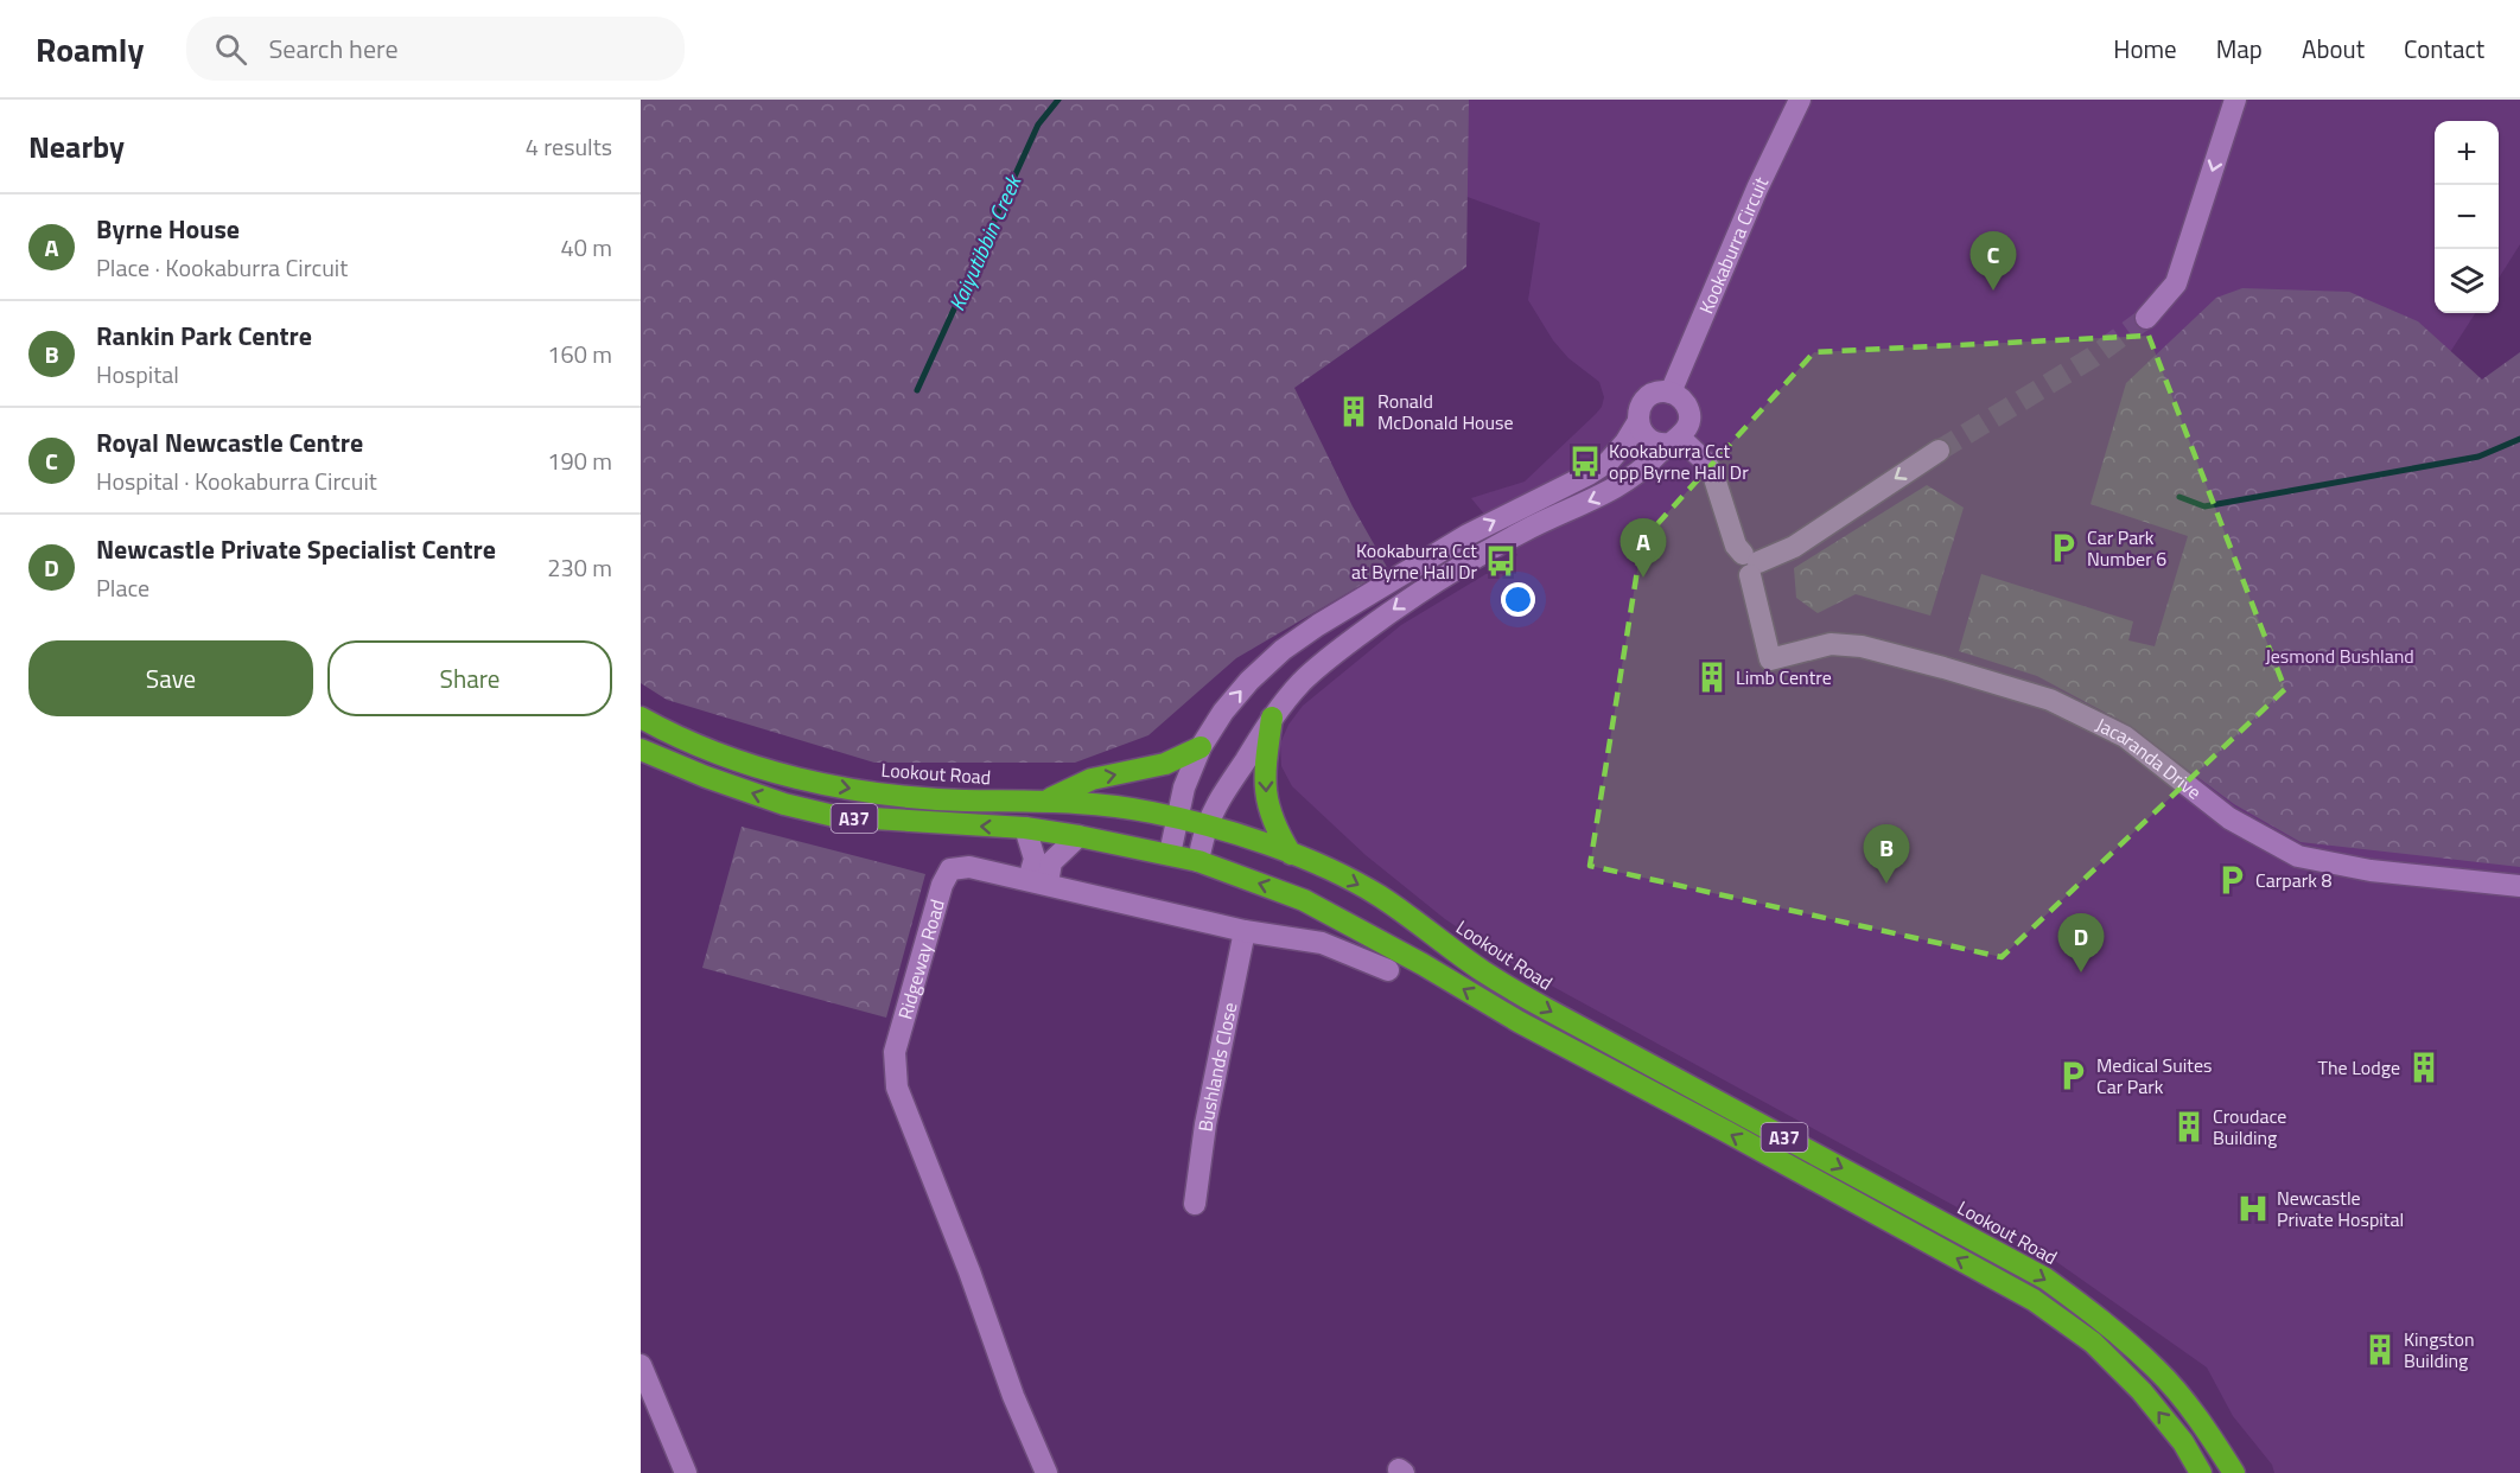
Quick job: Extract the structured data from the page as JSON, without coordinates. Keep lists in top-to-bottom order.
{
  "streets": {
    "highway": ["Lookout Road", "A37"],
    "street": [
      "Kookaburra Circuit",
      "Jacaranda Drive",
      "Ridgeway Road",
      "Bushlands Close"
    ]
  },
  "crossings": [
    ["Ridgeway Road", "Bushlands Close"]
  ],
  "water": ["Kaiyutibbin Creek"],
  "parks": ["Jesmond Bushland"],
  "places": {
    "building": [
      "Ronald McDonald House",
      "Limb Centre",
      "The Lodge",
      "Croudace Building",
      "Kingston Building"
    ],
    "bus stop": ["Kookaburra Cct opp Byrne Hall Dr", "Kookaburra Cct at Byrne Hall Dr"],
    "parking": ["Car Park Number 6", "Carpark 8", "Medical Suites Car Park"],
    "hospital": ["Newcastle Private Hospital"]
  },
  "page": {
    "header": "Roamly",
    "search": "Search here",
    "nav": [
      "Home",
      "Map",
      "About",
      "Contact"
    ],
    "heading": ["Nearby", "4 results"],
    "map_buttons": ["+", "−"],
    "list": [
      {
        "mark": "A",
        "name": "Byrne House",
        "note": "Place · Kookaburra Circuit",
        "value": "40 m"
      },
      {
        "mark": "B",
        "name": "Rankin Park Centre",
        "note": "Hospital",
        "value": "160 m"
      },
      {
        "mark": "C",
        "name": "Royal Newcastle Centre",
        "note": "Hospital · Kookaburra Circuit",
        "value": "190 m"
      },
      {
        "mark": "D",
        "name": "Newcastle Private Specialist Centre",
        "note": "Place",
        "value": "230 m"
      }
    ],
    "pins": [
      "C",
      "A",
      "B",
      "D"
    ],
    "buttons": ["Save", "Share"]
  }
}
